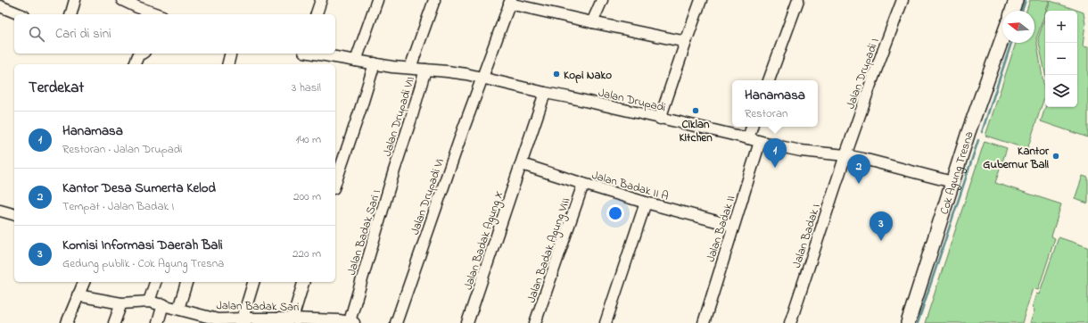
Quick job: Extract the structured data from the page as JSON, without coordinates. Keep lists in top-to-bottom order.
{
  "streets": {
    "main road": ["Cok Agung Tresna"],
    "street": [
      "Jalan Drupadi I",
      "Jalan Drupadi",
      "Jalan Drupadi VII",
      "Jalan Badak II A",
      "Jalan Drupadi VI",
      "Jalan Badak II",
      "Jalan Badak Sari I",
      "Jalan Badak I",
      "Jalan Badak Agung X",
      "Jalan Badak Agung VIII",
      "Jalan Badak Sari"
    ]
  },
  "crossings": [
    ["Jalan Drupadi I", "Jalan Drupadi"],
    ["Jalan Drupadi I", "Jalan Badak I"],
    ["Jalan Drupadi", "Jalan Drupadi VII"],
    ["Jalan Drupadi", "Cok Agung Tresna"],
    ["Jalan Drupadi", "Jalan Drupadi VI"],
    ["Jalan Drupadi", "Jalan Badak II"],
    ["Jalan Drupadi", "Jalan Badak I"],
    ["Jalan Drupadi", "Jalan Badak Agung X"],
    ["Jalan Drupadi VII", "Jalan Badak Sari I"],
    ["Jalan Badak II A", "Jalan Badak II"],
    ["Jalan Badak II A", "Jalan Badak Agung X"],
    ["Jalan Badak II A", "Jalan Badak Agung VIII"],
    ["Jalan Badak Sari I", "Jalan Badak Sari"]
  ],
  "places": ["Kopi Nako", "Ciklan Kitchen", "Kantor Gubernur Bali"],
  "north": "left",
  "page": {
    "map_buttons": ["+", "−"],
    "search": "Cari di sini",
    "heading": ["Terdekat", "3 hasil"],
    "popup": ["Hanamasa", "Restoran"],
    "list": [
      {
        "mark": "1",
        "name": "Hanamasa",
        "note": "Restoran · Jalan Drupadi",
        "value": "140 m"
      },
      {
        "mark": "2",
        "name": "Kantor Desa Sumerta Kelod",
        "note": "Tempat · Jalan Badak I",
        "value": "200 m"
      },
      {
        "mark": "3",
        "name": "Komisi Informasi Daerah Bali",
        "note": "Gedung publik · Cok Agung Tresna",
        "value": "220 m"
      }
    ],
    "pins": ["1", "2", "3"]
  }
}
